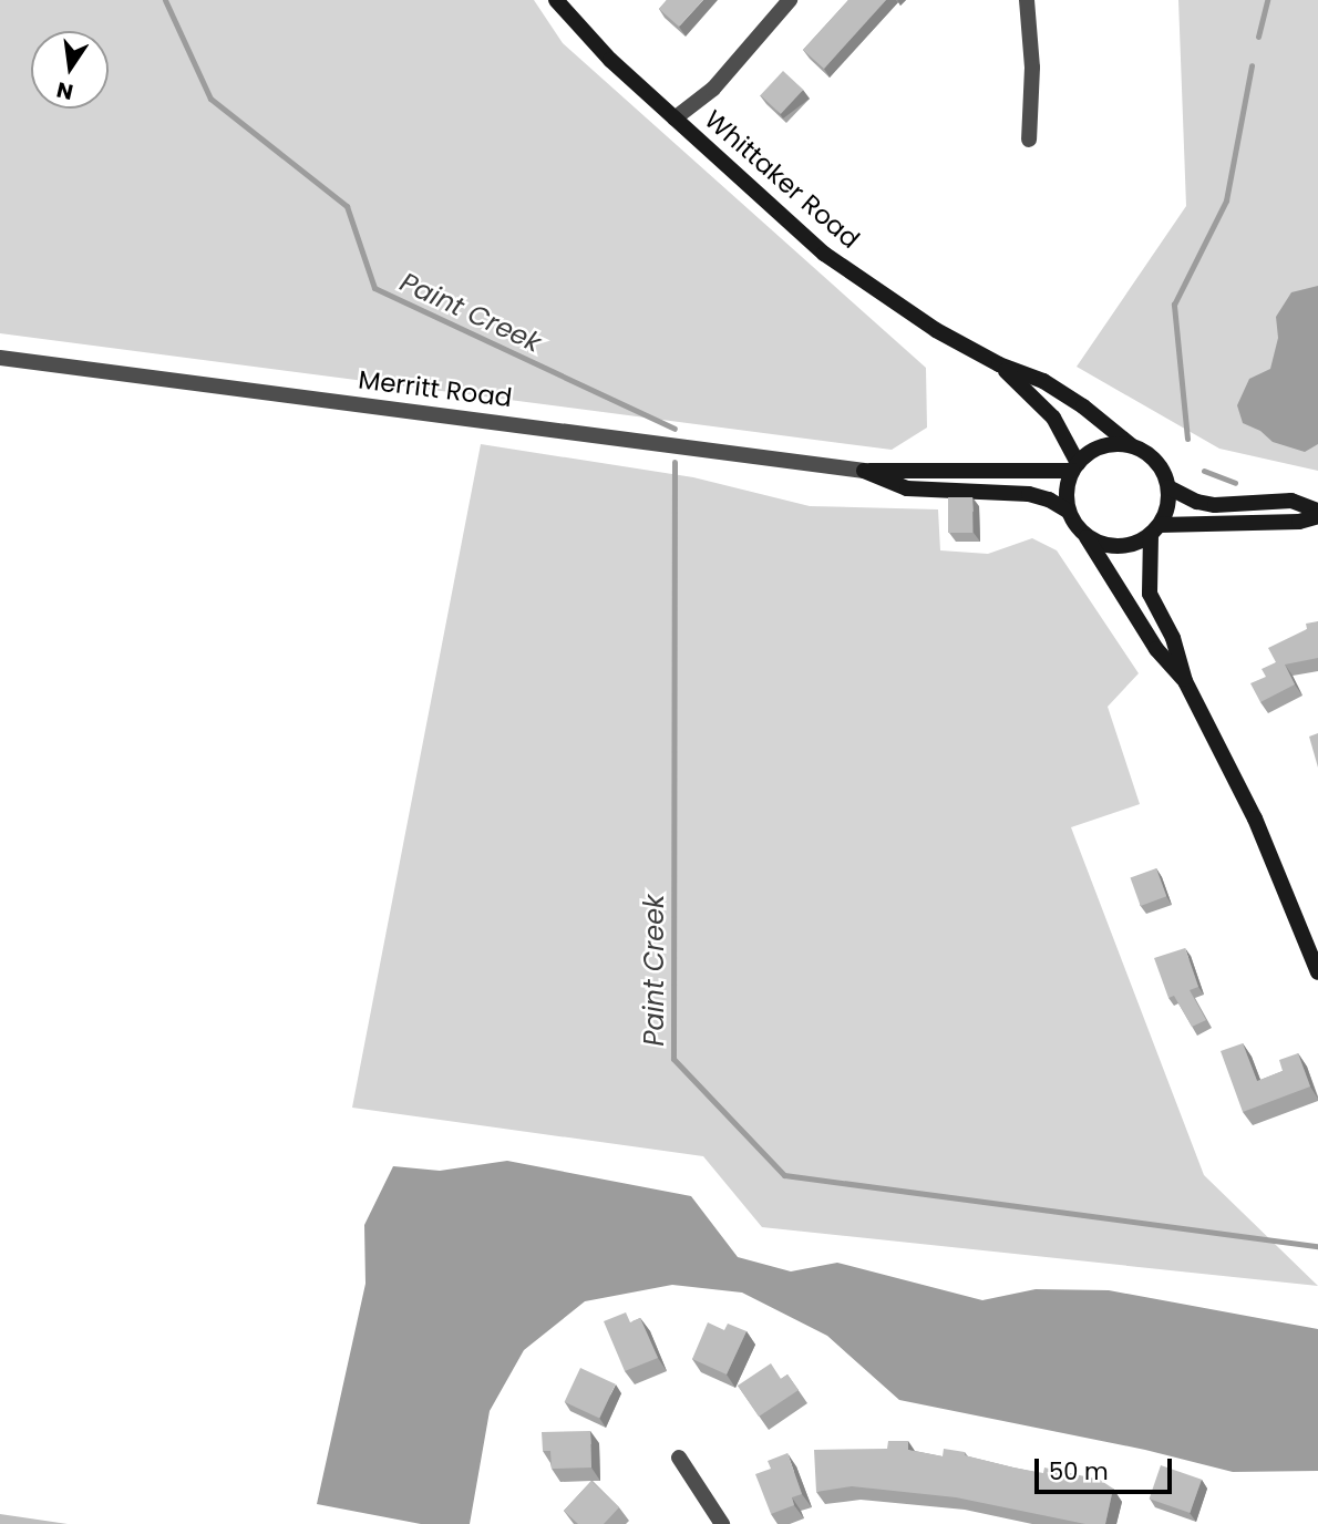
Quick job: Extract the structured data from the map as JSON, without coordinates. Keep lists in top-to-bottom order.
{
  "streets": {
    "main road": ["Whittaker Road", "Merritt Road"]
  },
  "crossings": [
    ["Whittaker Road", "Merritt Road"]
  ],
  "water": ["Paint Creek"],
  "scale_bar": "50 m",
  "north": "bottom"
}
